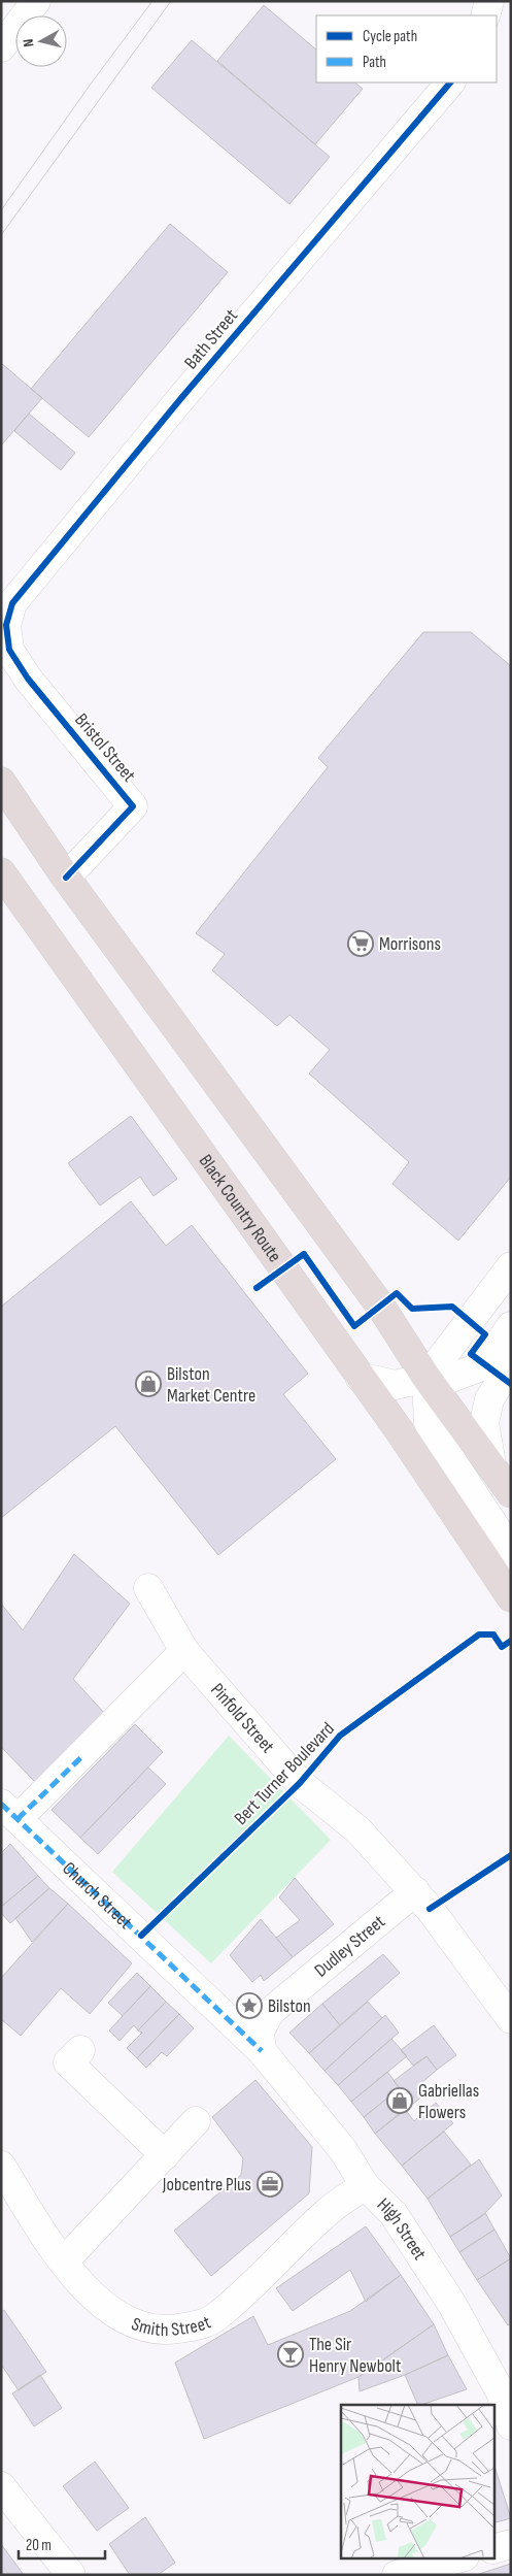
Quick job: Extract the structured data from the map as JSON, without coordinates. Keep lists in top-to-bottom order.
{
  "streets": {
    "highway": ["Black Country Route"],
    "street": [
      "Bath Street",
      "Bristol Street",
      "Pinfold Street",
      "Church Street",
      "Dudley Street",
      "High Street",
      "Smith Street"
    ],
    "cycle path": ["Bert Turner Boulevard"]
  },
  "crossings": [
    ["Bath Street", "Bristol Street"],
    ["Pinfold Street", "Dudley Street"],
    ["Church Street", "Dudley Street"],
    ["Church Street", "High Street"],
    ["Dudley Street", "High Street"],
    ["High Street", "Smith Street"]
  ],
  "places": {
    "supermarket": ["Morrisons"],
    "shop": ["Bilston Market Centre", "Gabriellas Flowers"],
    "place": ["Bilston"],
    "office": ["Jobcentre Plus"],
    "bar": ["The Sir Henry Newbolt"]
  },
  "legend": ["Cycle path", "Path"],
  "scale_bar": "20 m",
  "north": "left"
}
